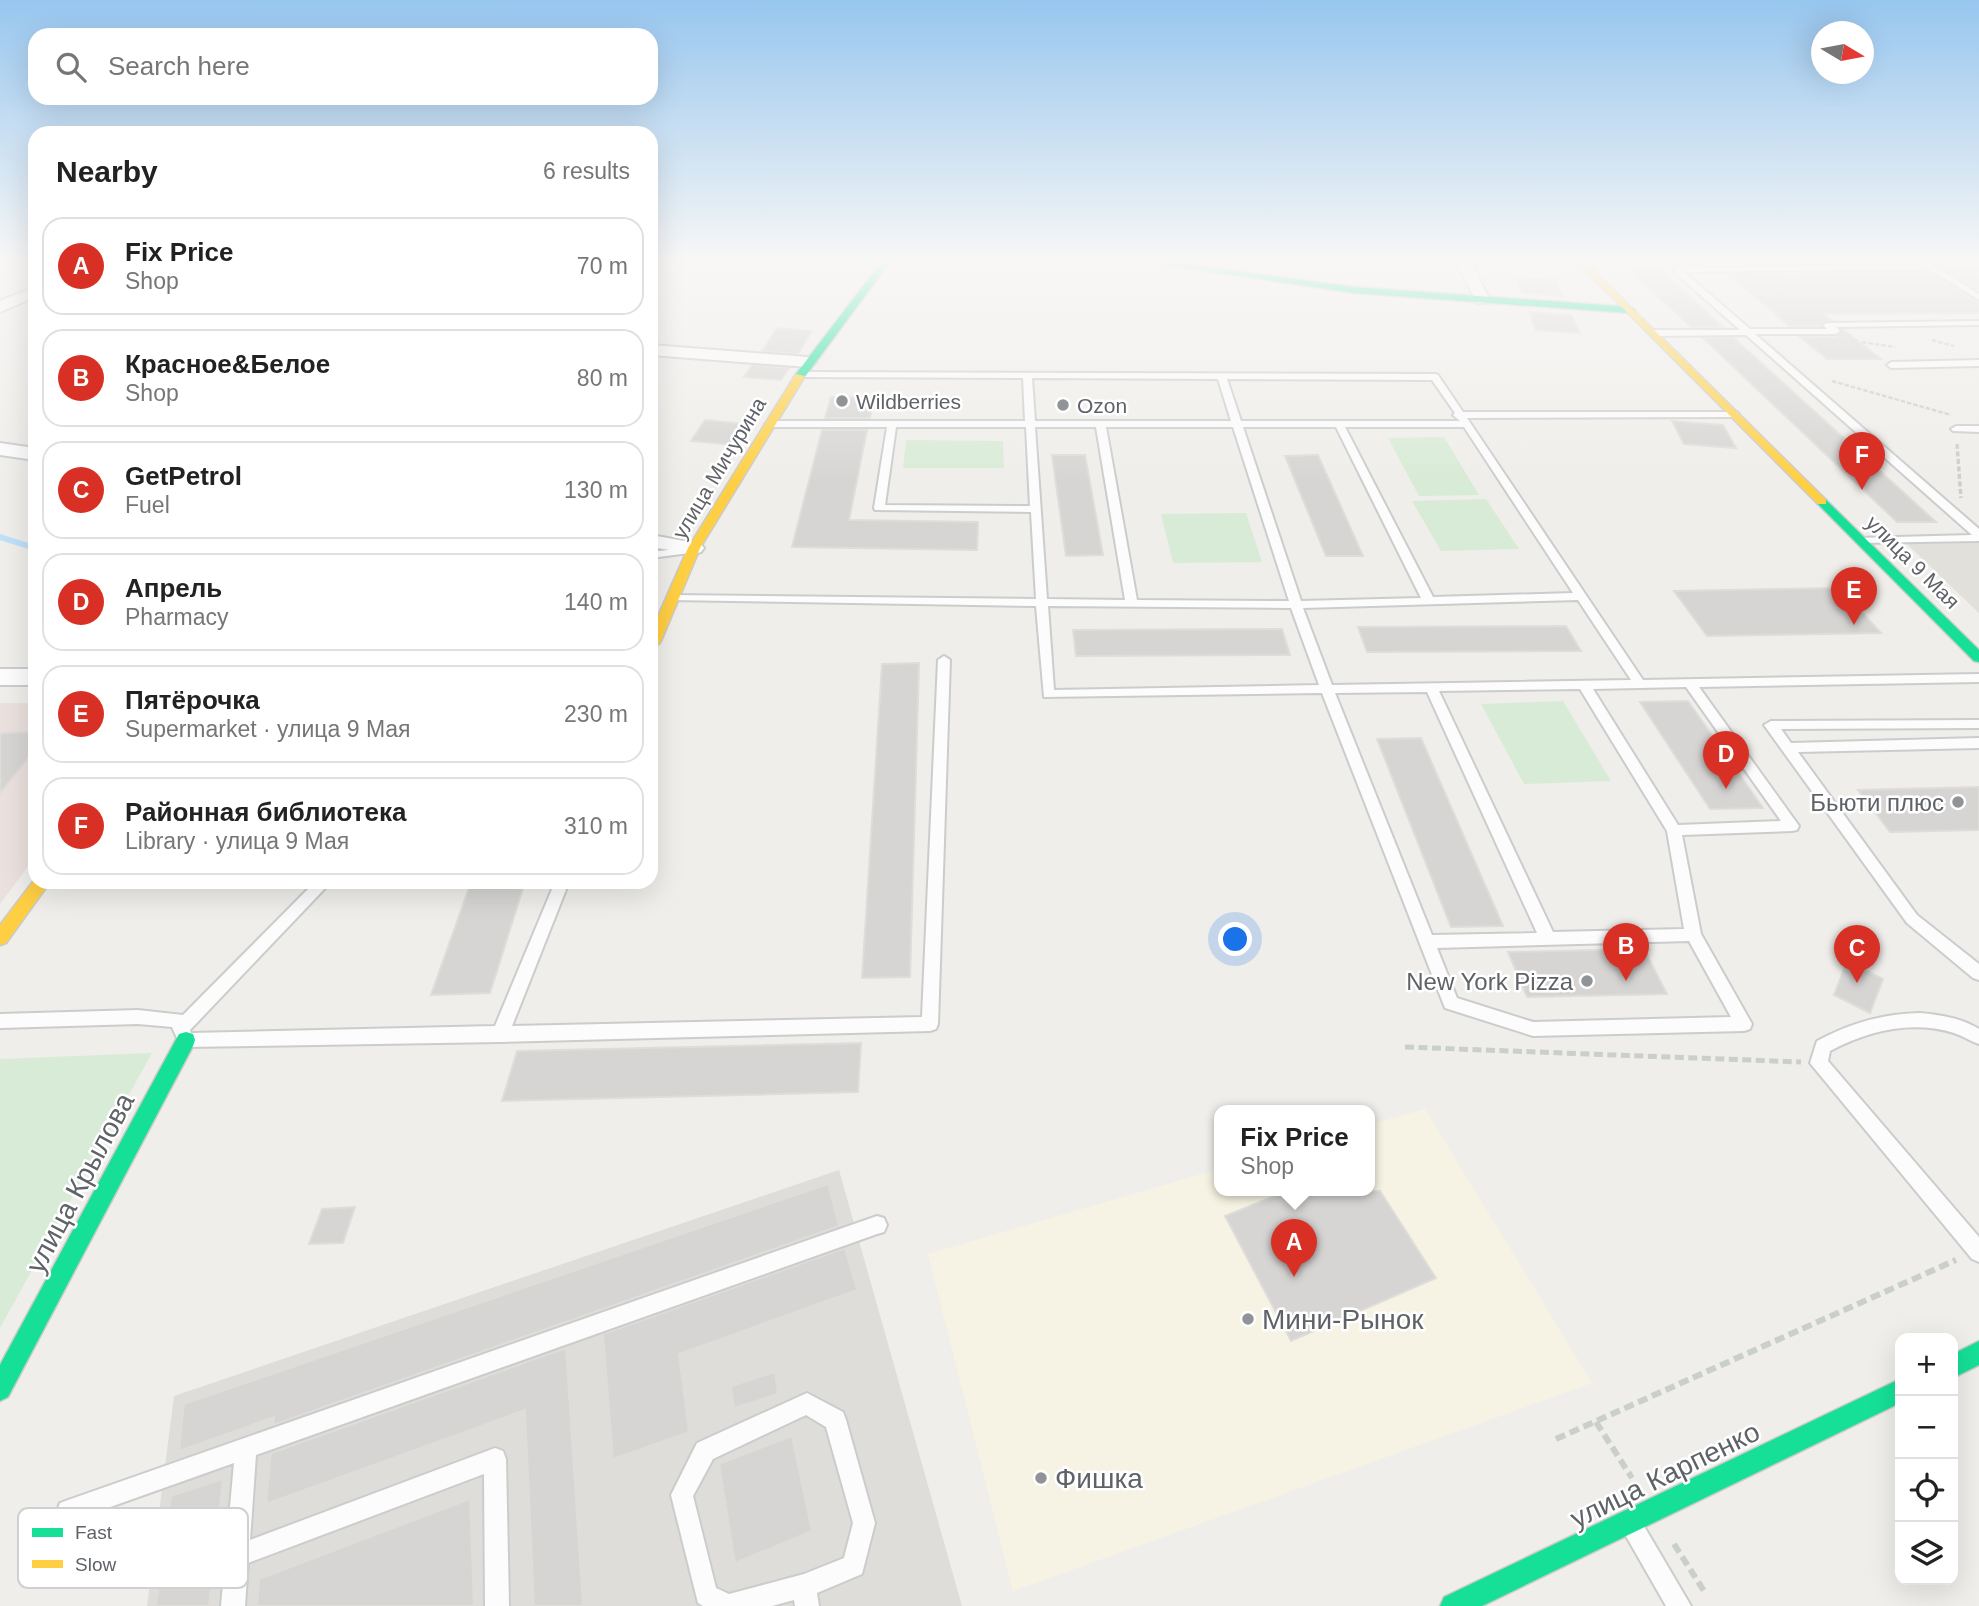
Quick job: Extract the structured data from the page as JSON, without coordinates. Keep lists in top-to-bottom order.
{
  "streets": {
    "street": [
      "улица Мичурина",
      "улица 9 Мая",
      "улица Крылова",
      "улица Карпенко"
    ]
  },
  "places": [
    "Wildberries",
    "Ozon",
    "Бьюти плюс",
    "New York Pizza",
    "Мини-Рынок",
    "Фишка"
  ],
  "legend": ["Fast", "Slow"],
  "north": "right",
  "page": {
    "search": "Search here",
    "heading": ["Nearby", "6 results"],
    "list": [
      {
        "mark": "A",
        "name": "Fix Price",
        "note": "Shop",
        "value": "70 m"
      },
      {
        "mark": "B",
        "name": "Красное&Белое",
        "note": "Shop",
        "value": "80 m"
      },
      {
        "mark": "C",
        "name": "GetPetrol",
        "note": "Fuel",
        "value": "130 m"
      },
      {
        "mark": "D",
        "name": "Апрель",
        "note": "Pharmacy",
        "value": "140 m"
      },
      {
        "mark": "E",
        "name": "Пятёрочка",
        "note": "Supermarket · улица 9 Мая",
        "value": "230 m"
      },
      {
        "mark": "F",
        "name": "Районная библиотека",
        "note": "Library · улица 9 Мая",
        "value": "310 m"
      }
    ],
    "pins": [
      "F",
      "E",
      "D",
      "B",
      "C",
      "A"
    ],
    "popup": ["Fix Price", "Shop"],
    "map_buttons": ["+", "−"]
  }
}
